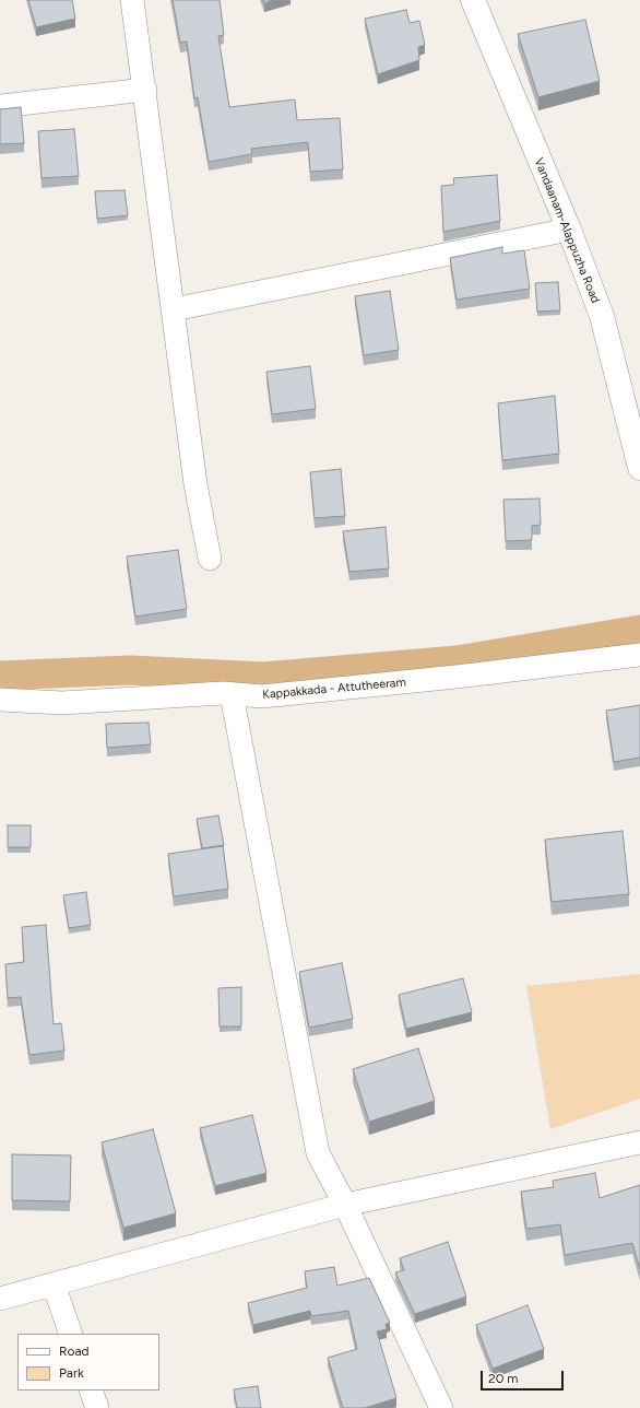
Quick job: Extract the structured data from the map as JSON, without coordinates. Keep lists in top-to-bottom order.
{
  "streets": {
    "main road": ["Vandaanam-Alappuzha Road"],
    "street": ["Kappakkada - Attutheeram"]
  },
  "legend": ["Road", "Park"],
  "scale_bar": "20 m"
}
